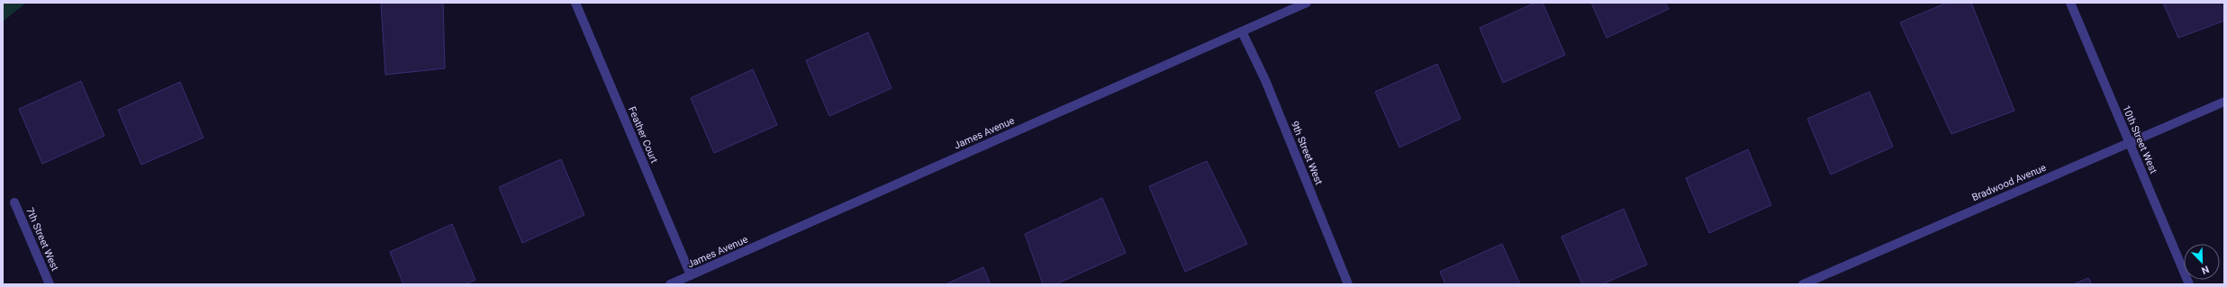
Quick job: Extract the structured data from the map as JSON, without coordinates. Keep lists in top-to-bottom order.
{
  "streets": {
    "street": [
      "James Avenue",
      "Feather Court",
      "10th Street West",
      "9th Street West",
      "Bradwood Avenue",
      "7th Street West"
    ]
  },
  "crossings": [
    ["James Avenue", "Feather Court"],
    ["James Avenue", "9th Street West"],
    ["10th Street West", "Bradwood Avenue"]
  ],
  "north": "bottom right"
}
